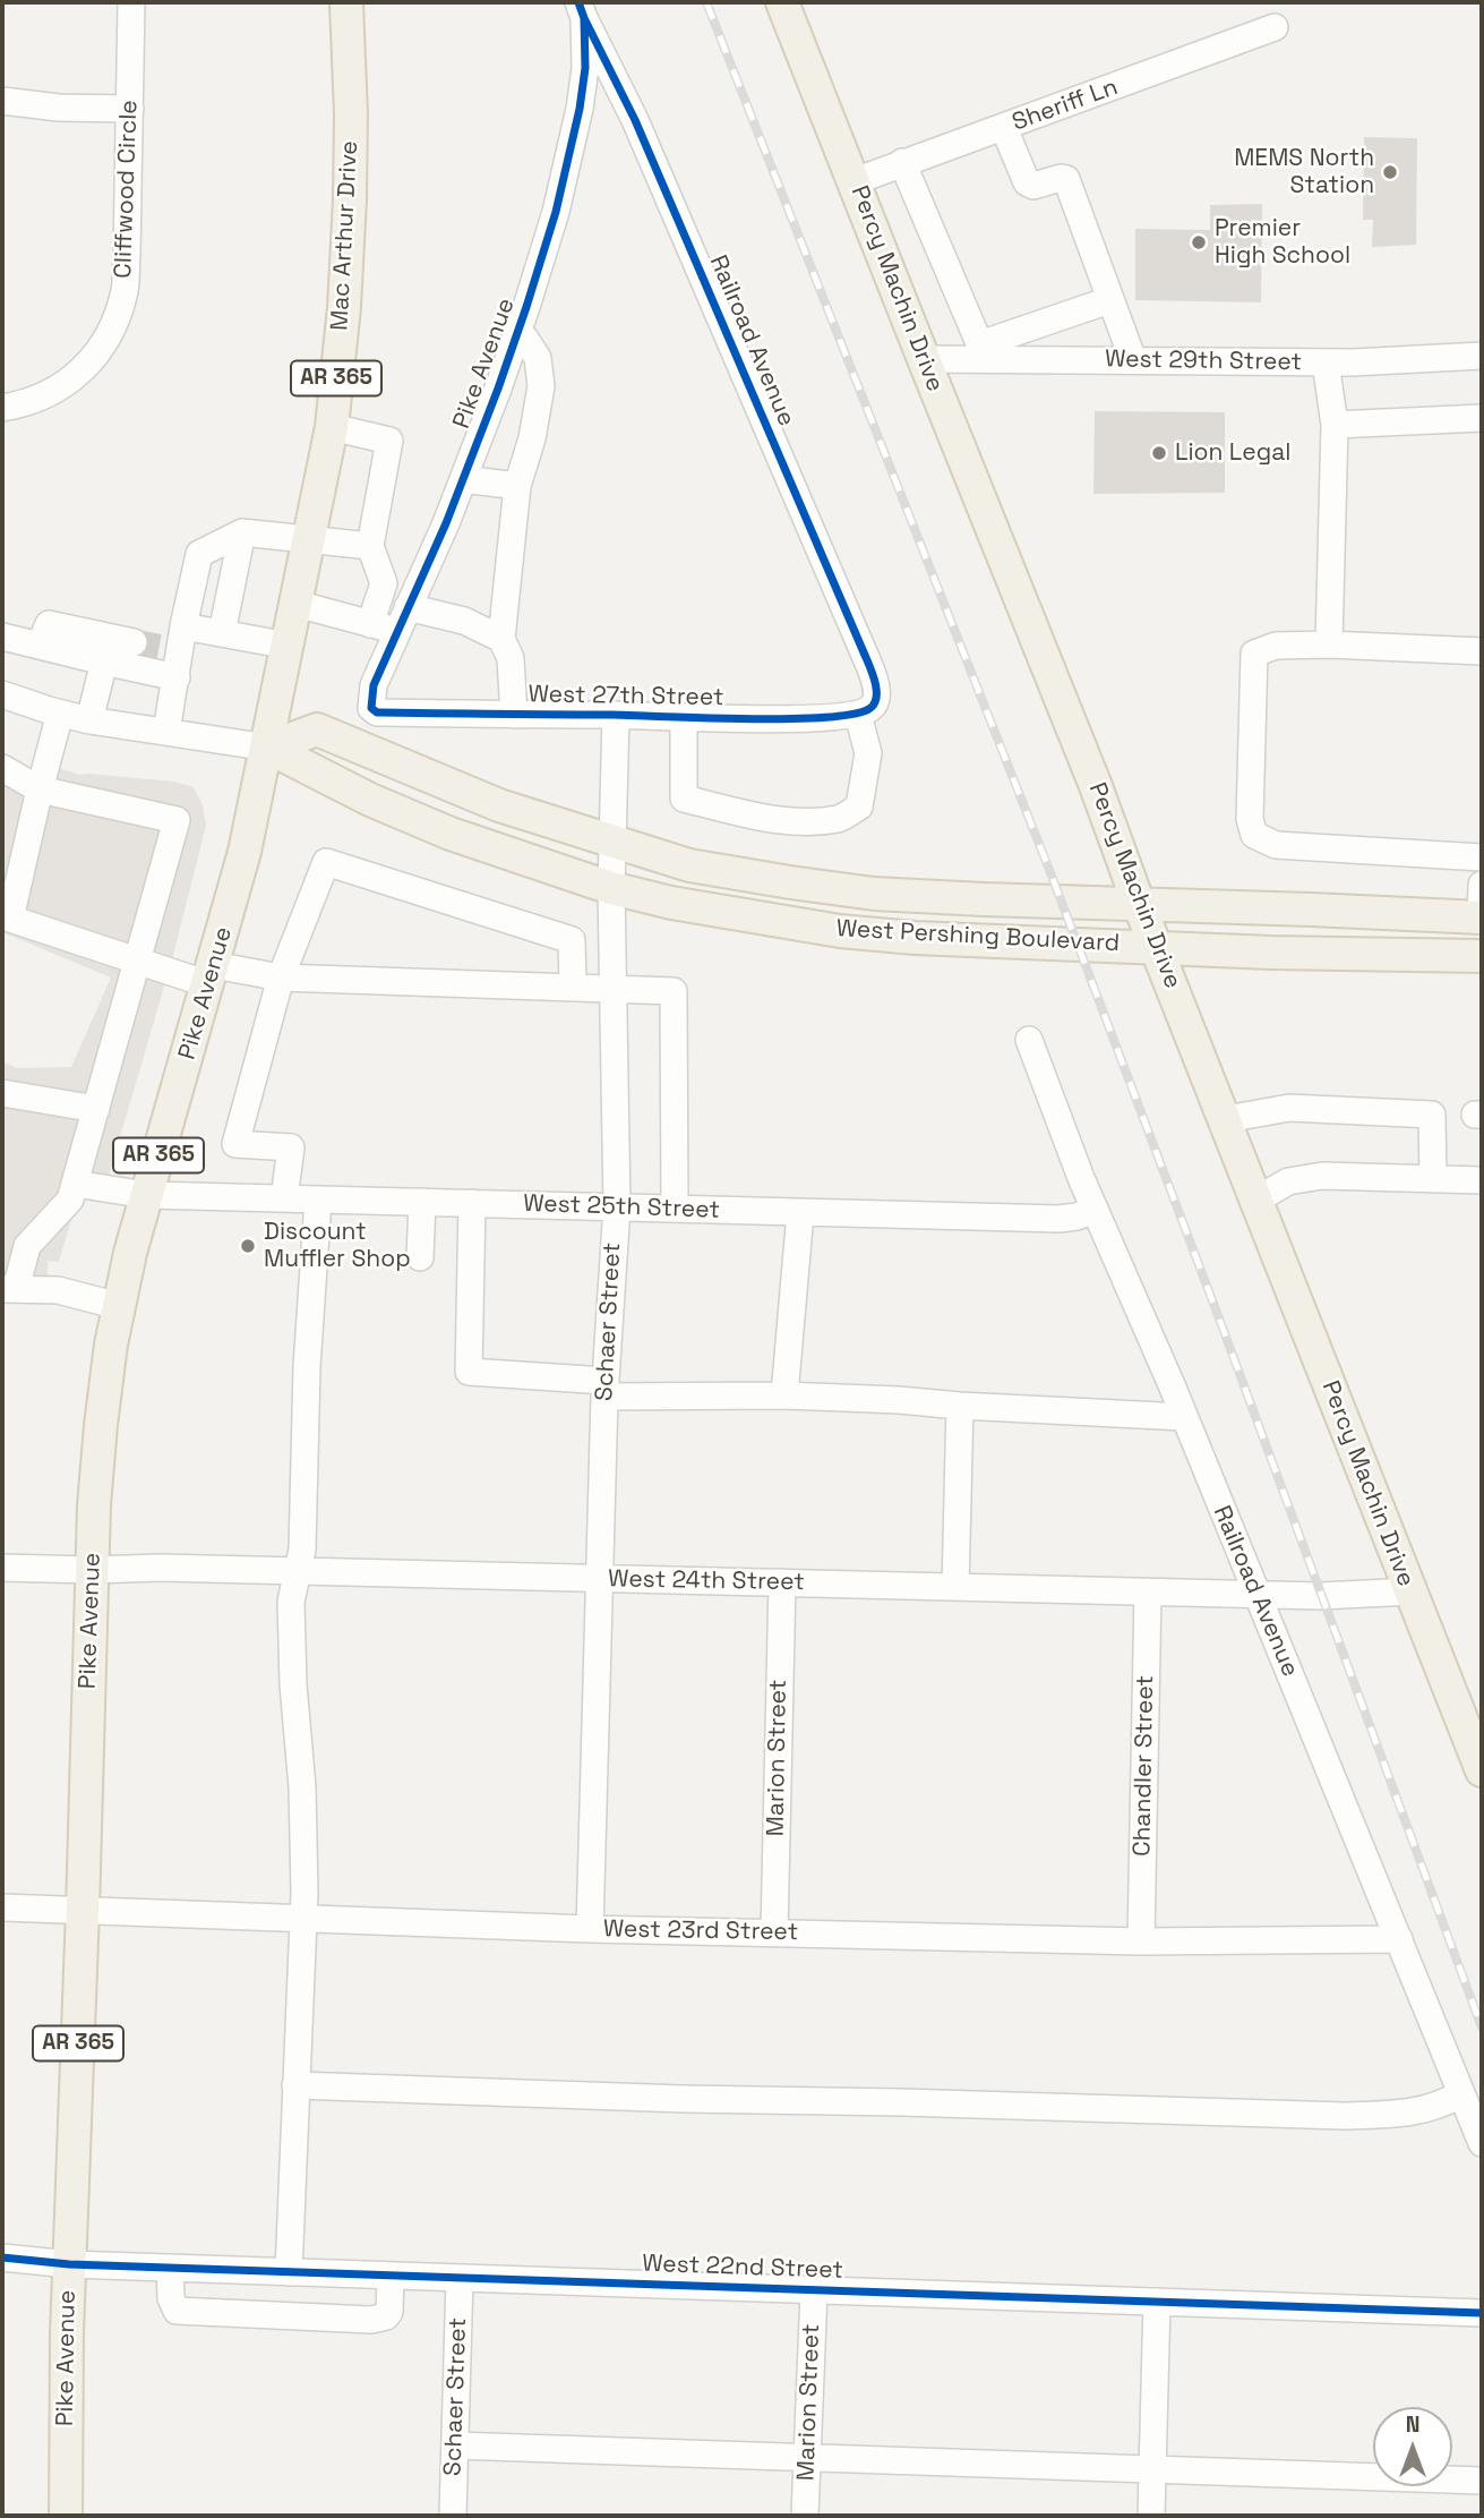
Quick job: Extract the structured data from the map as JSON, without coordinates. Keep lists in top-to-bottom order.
{
  "streets": {
    "main road": [
      "Mac Arthur Drive",
      "Percy Machin Drive",
      "Pike Avenue",
      "AR 365",
      "West Pershing Boulevard"
    ],
    "street": [
      "Sheriff Ln",
      "Cliffwood Circle",
      "Railroad Avenue",
      "West 29th Street",
      "West 27th Street",
      "West 25th Street",
      "Schaer Street",
      "West 24th Street",
      "Marion Street",
      "Chandler Street",
      "West 23rd Street",
      "West 22nd Street"
    ]
  },
  "crossings": [
    ["Sheriff Ln", "Percy Machin Drive"],
    ["Mac Arthur Drive", "Pike Avenue"],
    ["Mac Arthur Drive", "West Pershing Boulevard"],
    ["Percy Machin Drive", "West 29th Street"],
    ["Percy Machin Drive", "West Pershing Boulevard"],
    ["Percy Machin Drive", "West 24th Street"],
    ["Railroad Avenue", "Pike Avenue"],
    ["Railroad Avenue", "West 27th Street"],
    ["Railroad Avenue", "West 25th Street"],
    ["Railroad Avenue", "West 24th Street"],
    ["Railroad Avenue", "West 23rd Street"],
    ["Pike Avenue", "West 27th Street"],
    ["Pike Avenue", "West Pershing Boulevard"],
    ["Pike Avenue", "West 25th Street"],
    ["Pike Avenue", "West 24th Street"],
    ["Pike Avenue", "West 23rd Street"],
    ["Pike Avenue", "West 22nd Street"],
    ["West 27th Street", "Schaer Street"],
    ["West Pershing Boulevard", "Schaer Street"],
    ["West 25th Street", "Schaer Street"],
    ["Schaer Street", "West 24th Street"],
    ["Schaer Street", "West 23rd Street"],
    ["Schaer Street", "West 22nd Street"],
    ["West 24th Street", "Marion Street"],
    ["West 24th Street", "Chandler Street"],
    ["Marion Street", "West 23rd Street"],
    ["Marion Street", "West 22nd Street"],
    ["Chandler Street", "West 23rd Street"]
  ],
  "places": [
    "MEMS North Station",
    "Premier High School",
    "Lion Legal",
    "Discount Muffler Shop"
  ],
  "north": "top"
}
